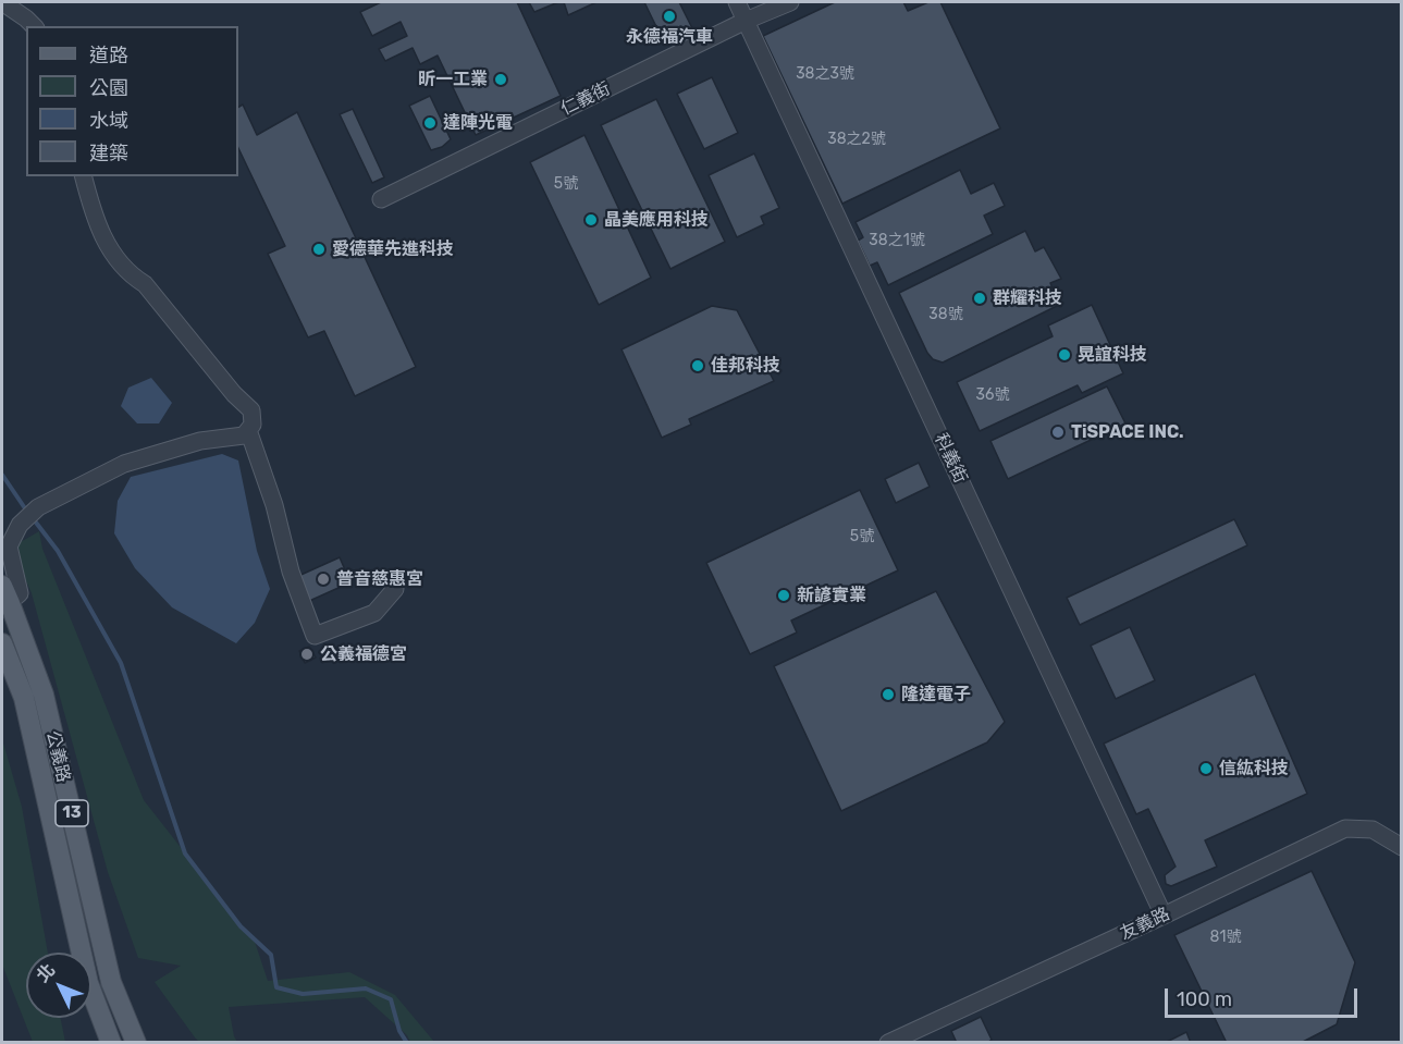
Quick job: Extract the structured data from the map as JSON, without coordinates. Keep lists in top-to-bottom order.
{
  "streets": {
    "main road": ["公義路", "13"],
    "street": ["仁義街", "科義街", "友義路"]
  },
  "crossings": [
    ["仁義街", "科義街"],
    ["科義街", "友義路"]
  ],
  "places": [
    "永德福汽車",
    "昕一工業",
    "達陣光電",
    "晶美應用科技",
    "愛德華先進科技",
    "群耀科技",
    "晃誼科技",
    "佳邦科技",
    "TiSPACE INC.",
    "普音慈惠宮",
    "新諺實業",
    "公義福德宮",
    "隆達電子",
    "信紘科技"
  ],
  "house_numbers": [
    "38之3號",
    "38之2號",
    "5號",
    "38之1號",
    "38號",
    "36號",
    "5號",
    "81號"
  ],
  "legend": [
    "道路",
    "公園",
    "水域",
    "建築"
  ],
  "scale_bar": "100 m",
  "north": "top left"
}
